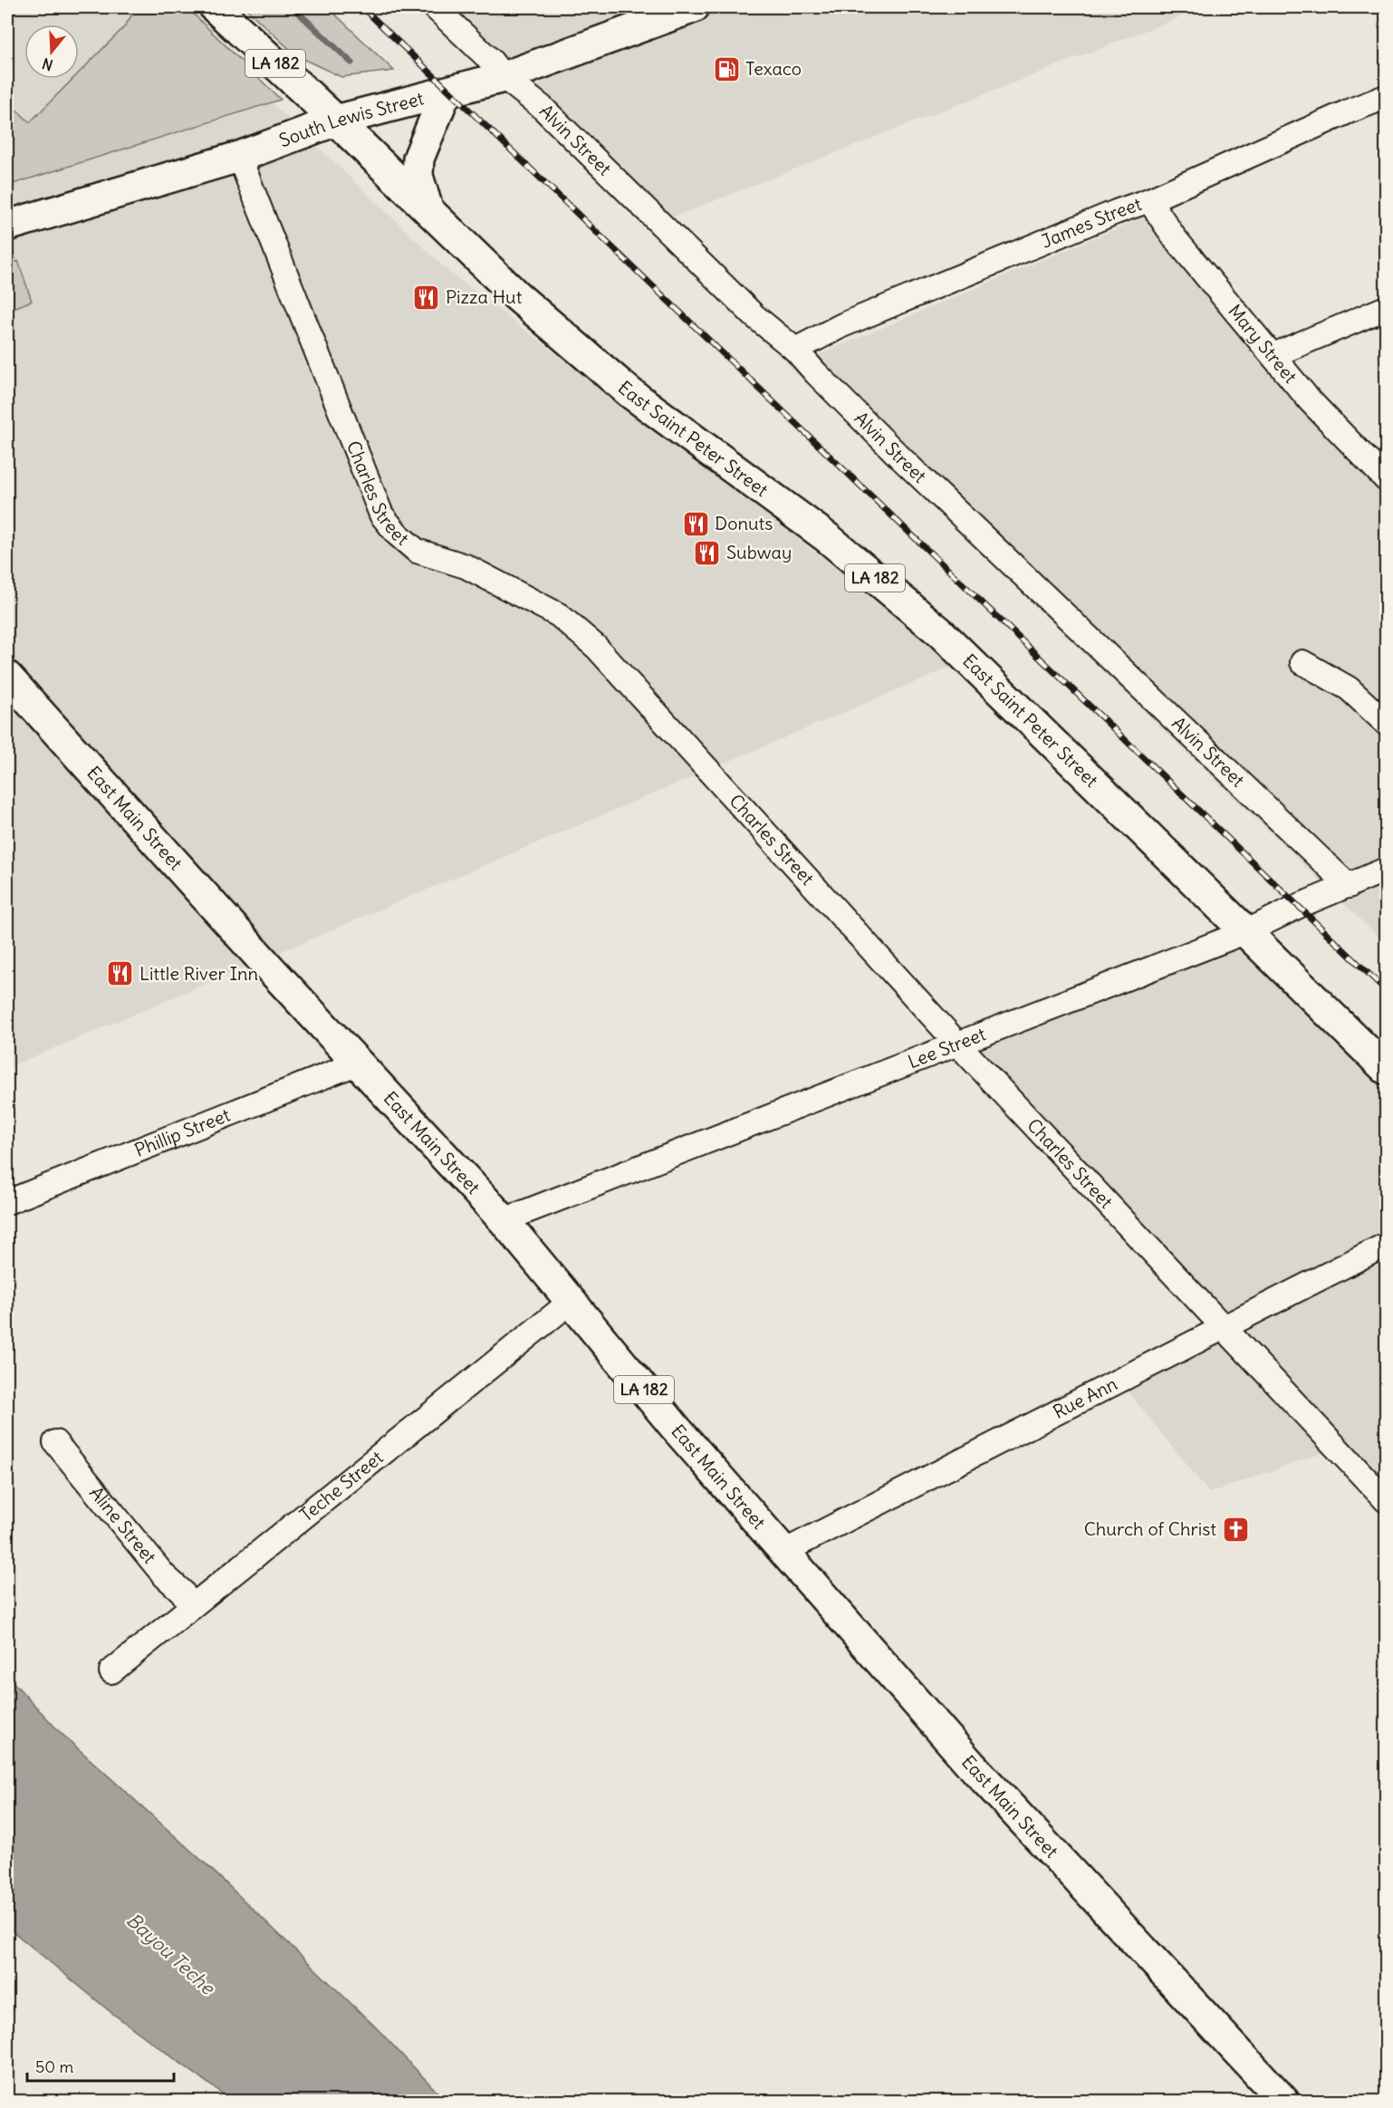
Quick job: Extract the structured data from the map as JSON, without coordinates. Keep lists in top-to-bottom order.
{
  "streets": {
    "main road": [
      "LA 182",
      "South Lewis Street",
      "East Saint Peter Street",
      "East Main Street"
    ],
    "street": [
      "Alvin Street",
      "James Street",
      "Mary Street",
      "Charles Street",
      "Lee Street",
      "Phillip Street",
      "Rue Ann",
      "Teche Street",
      "Aline Street"
    ]
  },
  "crossings": [
    ["South Lewis Street", "Alvin Street"],
    ["South Lewis Street", "East Saint Peter Street"],
    ["South Lewis Street", "Charles Street"],
    ["Alvin Street", "James Street"],
    ["Alvin Street", "Lee Street"],
    ["James Street", "Mary Street"],
    ["East Saint Peter Street", "Lee Street"],
    ["Charles Street", "Lee Street"],
    ["Charles Street", "Rue Ann"],
    ["East Main Street", "Lee Street"],
    ["East Main Street", "Phillip Street"],
    ["East Main Street", "Rue Ann"],
    ["East Main Street", "Teche Street"],
    ["Teche Street", "Aline Street"]
  ],
  "water": ["Bayou Teche"],
  "places": {
    "fuel station": ["Texaco"],
    "restaurant": [
      "Pizza Hut",
      "Donuts",
      "Subway",
      "Little River Inn"
    ],
    "church": ["Church of Christ"]
  },
  "scale_bar": "50 m",
  "north": "bottom"
}
